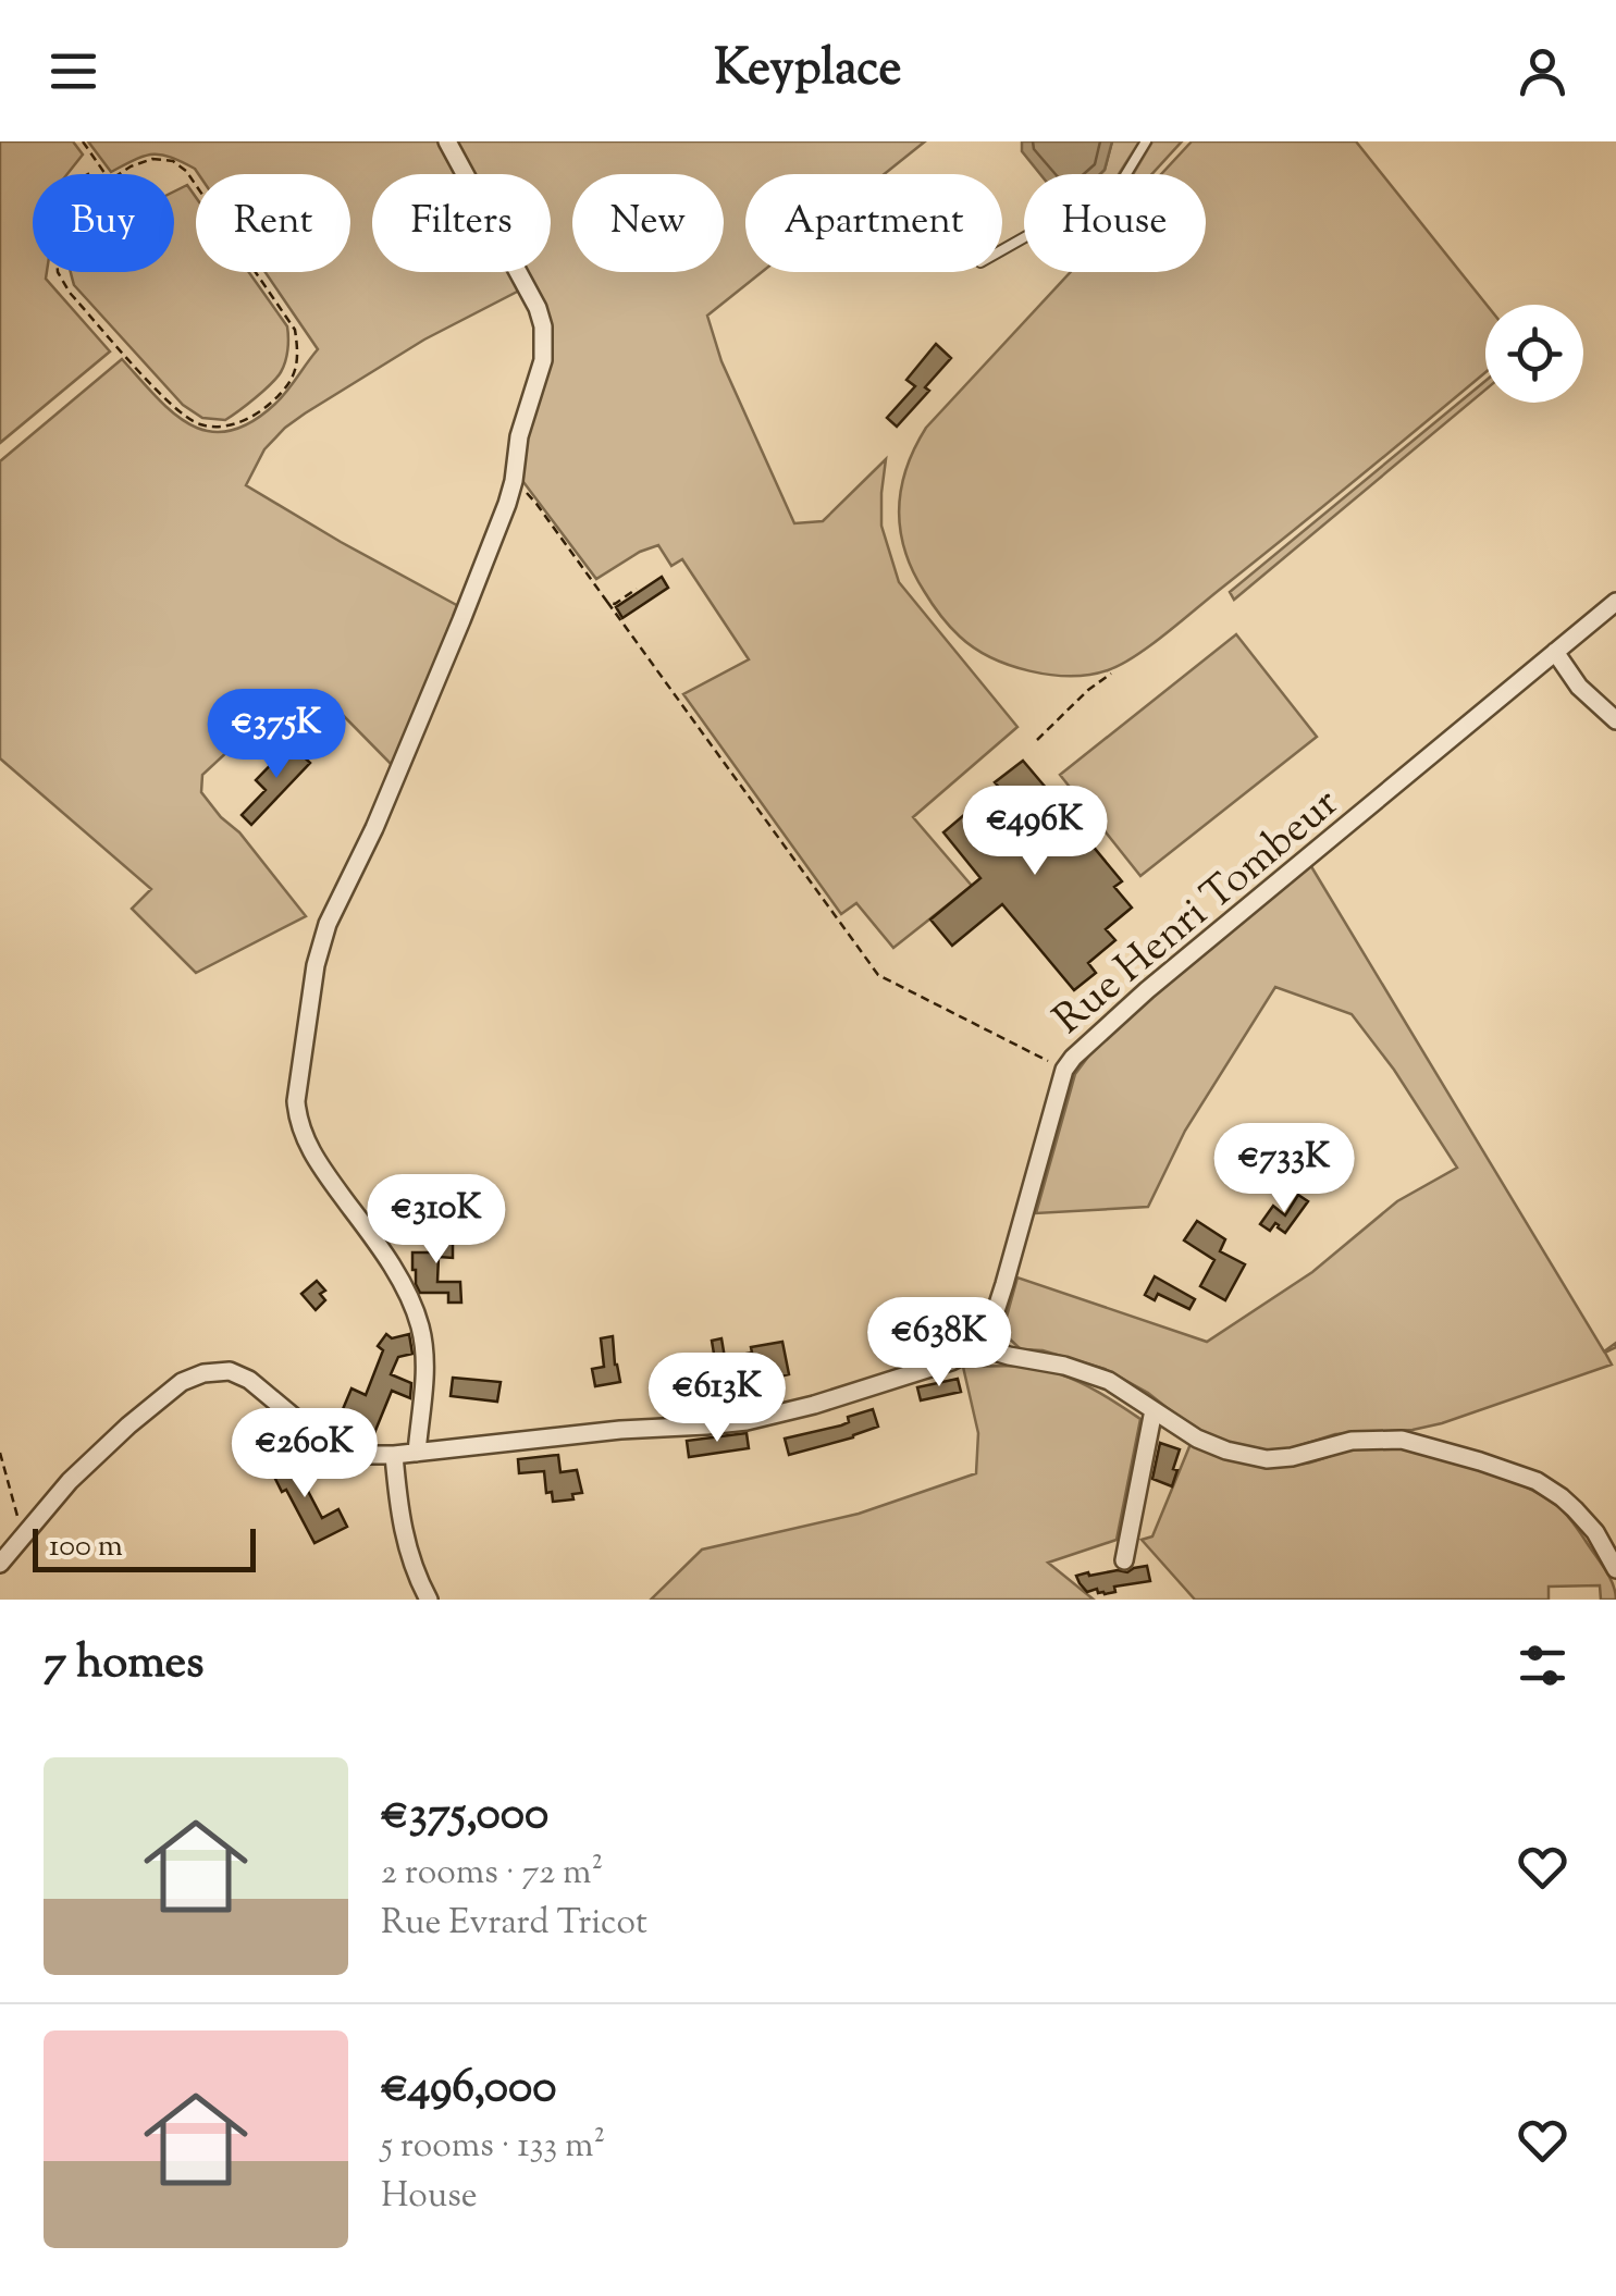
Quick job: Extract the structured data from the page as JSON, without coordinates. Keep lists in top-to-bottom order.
{
  "streets": {
    "street": ["Rue Henri Tombeur"]
  },
  "scale_bar": "100 m",
  "page": {
    "header": "Keyplace",
    "chip": [
      "Buy",
      "Rent",
      "Filters",
      "New",
      "Apartment",
      "House"
    ],
    "price": [
      "€375K",
      "€496K",
      "€733K",
      "€310K",
      "€638K",
      "€613K",
      "€260K"
    ],
    "scale": "100 m",
    "heading": "7 homes",
    "list": [
      {
        "name": "€375,000",
        "note": "2 rooms · 72 m² · Rue Evrard Tricot"
      },
      {
        "name": "€496,000",
        "note": "5 rooms · 133 m² · House"
      }
    ]
  }
}
